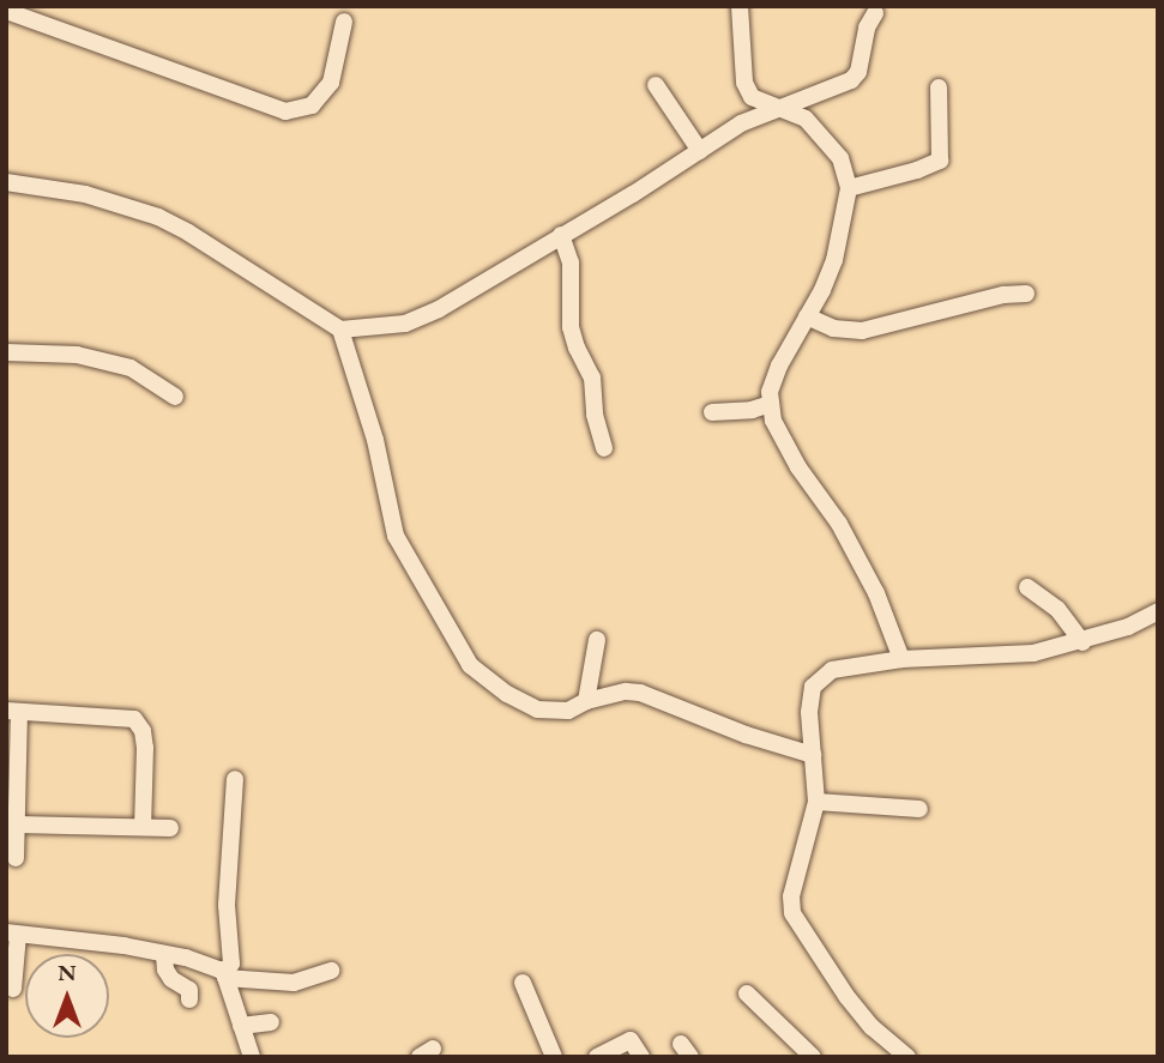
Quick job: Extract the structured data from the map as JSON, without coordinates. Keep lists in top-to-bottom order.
{
  "north": "top"
}
